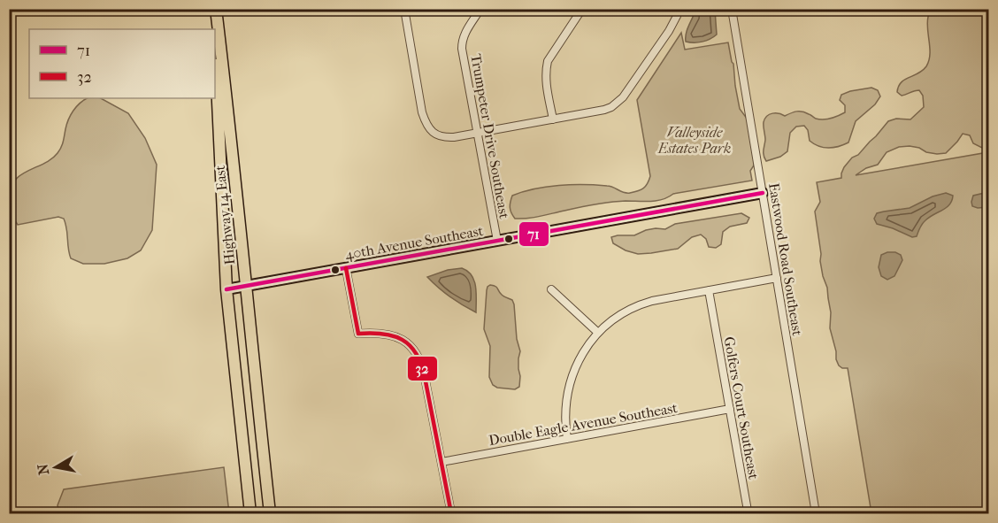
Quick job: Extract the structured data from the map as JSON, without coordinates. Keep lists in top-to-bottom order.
{
  "streets": {
    "main road": ["Highway 14 East"],
    "street": [
      "Trumpeter Drive Southeast",
      "40th Avenue Southeast",
      "Eastwood Road Southeast",
      "Golfers Court Southeast",
      "Double Eagle Avenue Southeast"
    ]
  },
  "crossings": [
    ["Trumpeter Drive Southeast", "40th Avenue Southeast"],
    ["Highway 14 East", "40th Avenue Southeast"],
    ["40th Avenue Southeast", "Eastwood Road Southeast"],
    ["Golfers Court Southeast", "Double Eagle Avenue Southeast"]
  ],
  "parks": ["Valleyside Estates Park"],
  "lines": ["transit line 71", "transit line 32"],
  "legend": ["71", "32"],
  "north": "left"
}
